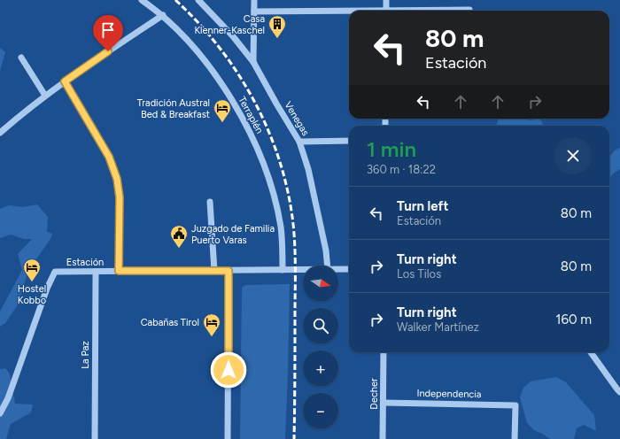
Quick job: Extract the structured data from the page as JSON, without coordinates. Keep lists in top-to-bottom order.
{
  "streets": {
    "street": [
      "Terraplén",
      "Venegas",
      "Estación",
      "La Paz",
      "Decher",
      "Independencia"
    ]
  },
  "crossings": [
    ["Terraplén", "Estación"],
    ["Estación", "La Paz"],
    ["Decher", "Independencia"]
  ],
  "places": {
    "building": ["Casa Klenner-Kaschel"],
    "hotel": ["Tradición Austral Bed & Breakfast", "Hostel Kobbo", "Cabañas Tirol"],
    "public building": ["Juzgado de Familia Puerto Varas"]
  },
  "north": "right",
  "page": {
    "turn": ["80 m", "Estación"],
    "heading": ["1 min", "360 m · 18:22"],
    "list": [
      {
        "name": "Turn left",
        "note": "Estación",
        "value": "80 m"
      },
      {
        "name": "Turn right",
        "note": "Los Tilos",
        "value": "80 m"
      },
      {
        "name": "Turn right",
        "note": "Walker Martínez",
        "value": "160 m"
      }
    ],
    "map_buttons": ["+", "−"]
  }
}
